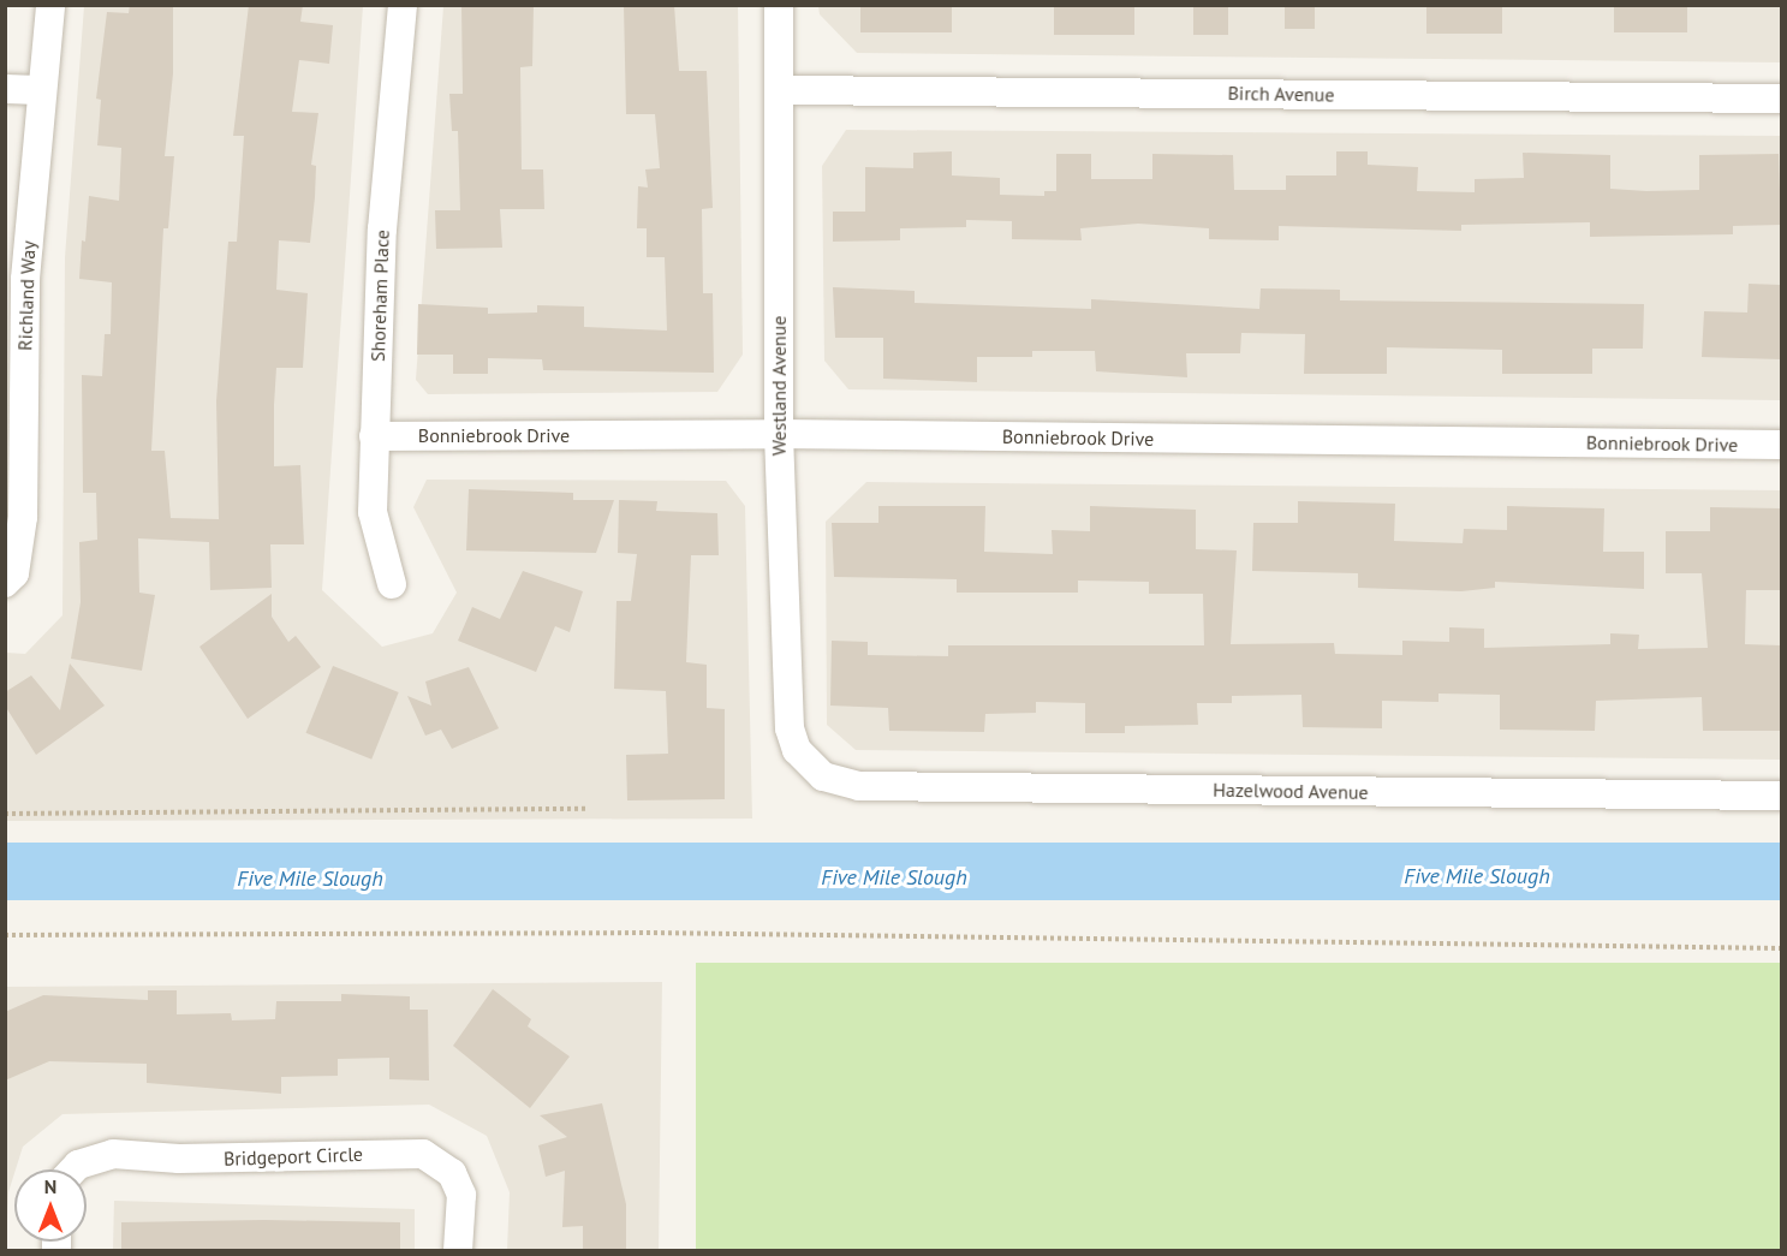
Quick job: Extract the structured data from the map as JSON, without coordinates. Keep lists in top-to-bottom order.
{
  "streets": {
    "street": [
      "Birch Avenue",
      "Richland Way",
      "Shoreham Place",
      "Westland Avenue",
      "Bonniebrook Drive",
      "Hazelwood Avenue",
      "Bridgeport Circle"
    ]
  },
  "crossings": [
    ["Birch Avenue", "Westland Avenue"],
    ["Shoreham Place", "Bonniebrook Drive"],
    ["Westland Avenue", "Bonniebrook Drive"],
    ["Westland Avenue", "Hazelwood Avenue"]
  ],
  "water": ["Five Mile Slough"],
  "north": "top"
}
